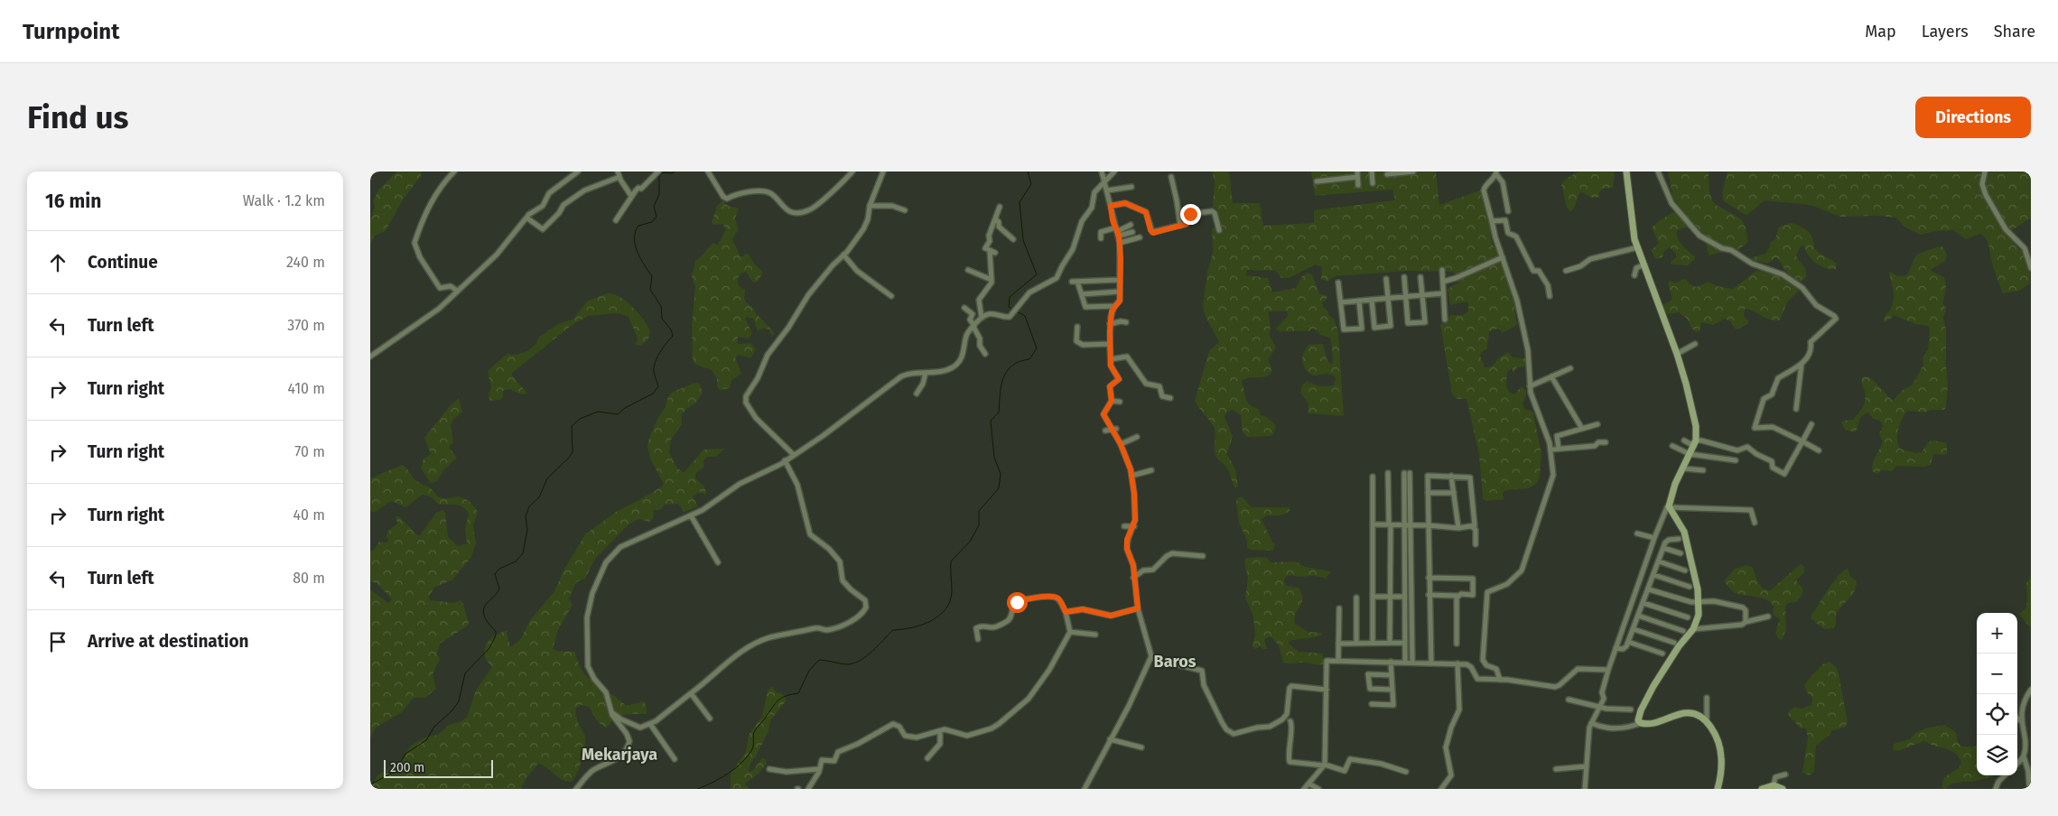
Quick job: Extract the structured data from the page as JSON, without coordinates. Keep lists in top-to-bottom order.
{
  "districts": ["Baros", "Mekarjaya"],
  "scale_bar": "200 m",
  "page": {
    "header": "Turnpoint",
    "nav": ["Map", "Layers", "Share"],
    "buttons": "Directions",
    "title": "Find us",
    "heading": ["16 min", "Walk · 1.2 km"],
    "list": [
      ["Continue", "240 m"],
      ["Turn left", "370 m"],
      ["Turn right", "410 m"],
      ["Turn right", "70 m"],
      ["Turn right", "40 m"],
      ["Turn left", "80 m"],
      "Arrive at destination"
    ],
    "map_buttons": ["+", "−"],
    "scale": "200 m"
  }
}
